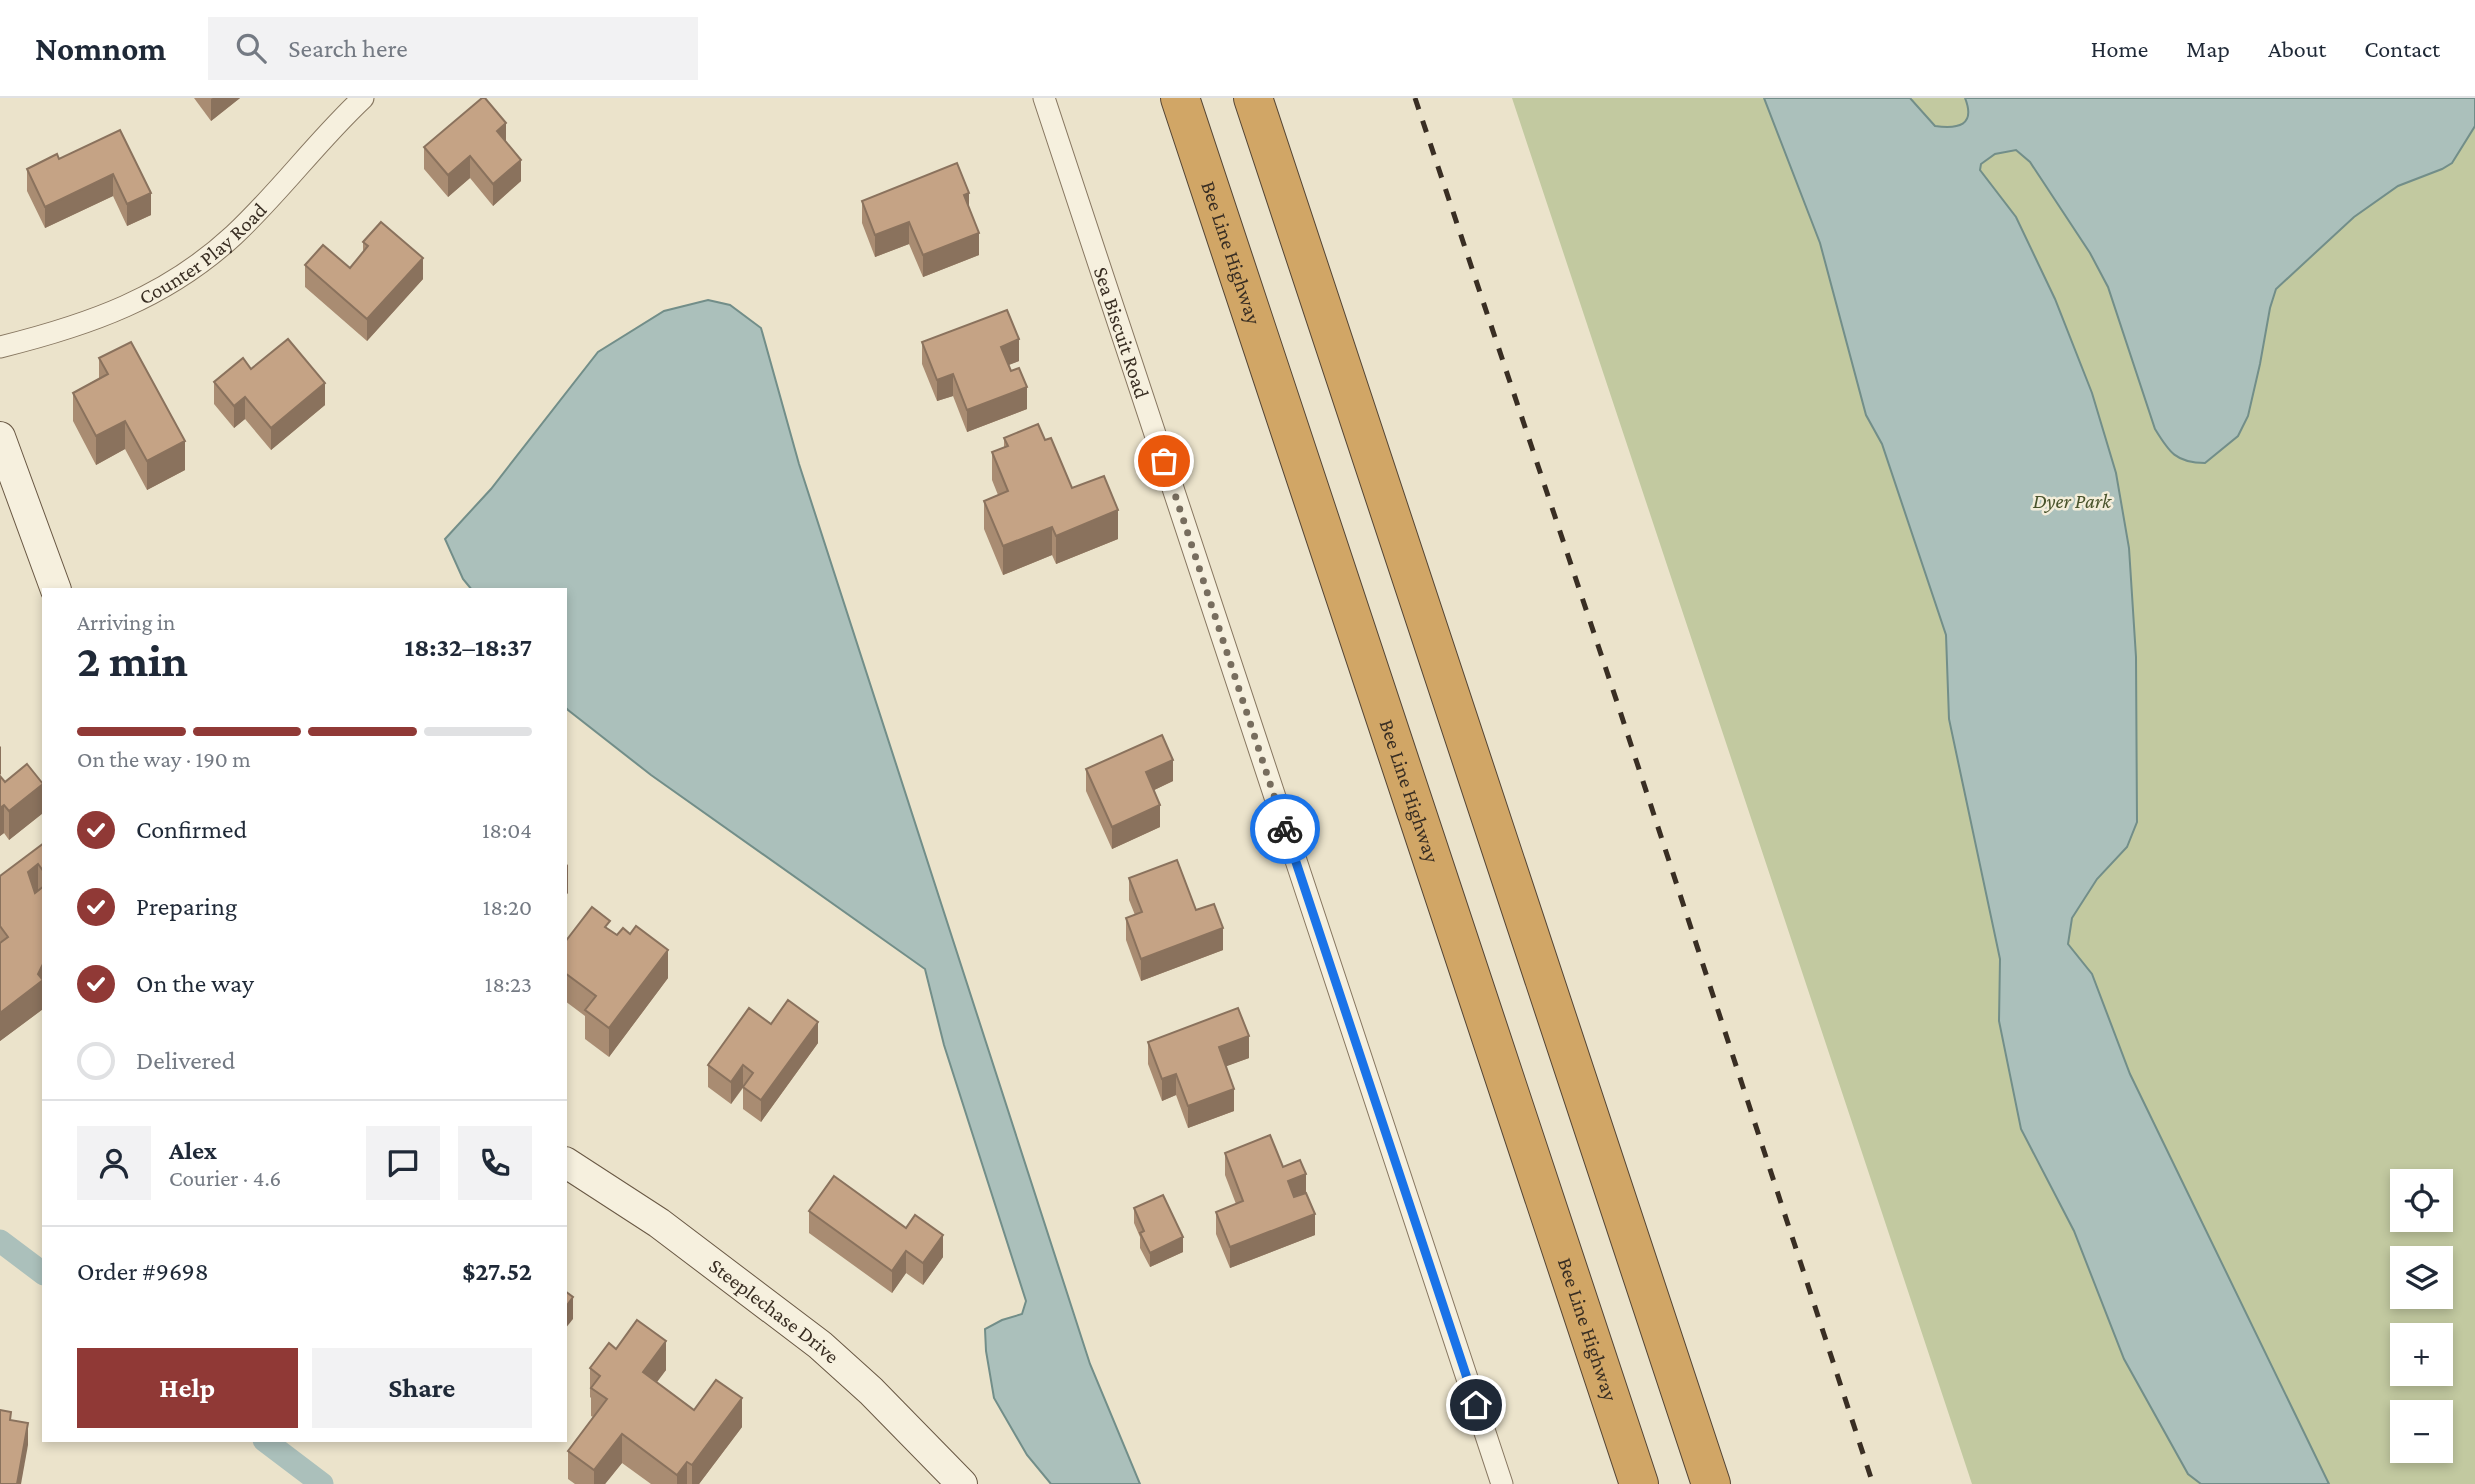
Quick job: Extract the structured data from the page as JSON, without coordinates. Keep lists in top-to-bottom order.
{
  "streets": {
    "highway": ["Bee Line Highway"],
    "street": ["Counter Play Road", "Sea Biscuit Road", "Steeplechase Drive"]
  },
  "parks": ["Dyer Park"],
  "page": {
    "header": "Nomnom",
    "search": "Search here",
    "nav": [
      "Home",
      "Map",
      "About",
      "Contact"
    ],
    "heading": ["2 min", "Arriving in", "18:32–18:37"],
    "panel": [
      "Alex",
      "Courier · 4.6",
      "Order #9698",
      "$27.52"
    ],
    "bar": "On the way · 190 m",
    "list": [
      ["Confirmed", "18:04"],
      ["Preparing", "18:20"],
      ["On the way", "18:23"],
      "Delivered"
    ],
    "map_buttons": ["+", "−"],
    "buttons": ["Help", "Share"]
  }
}
